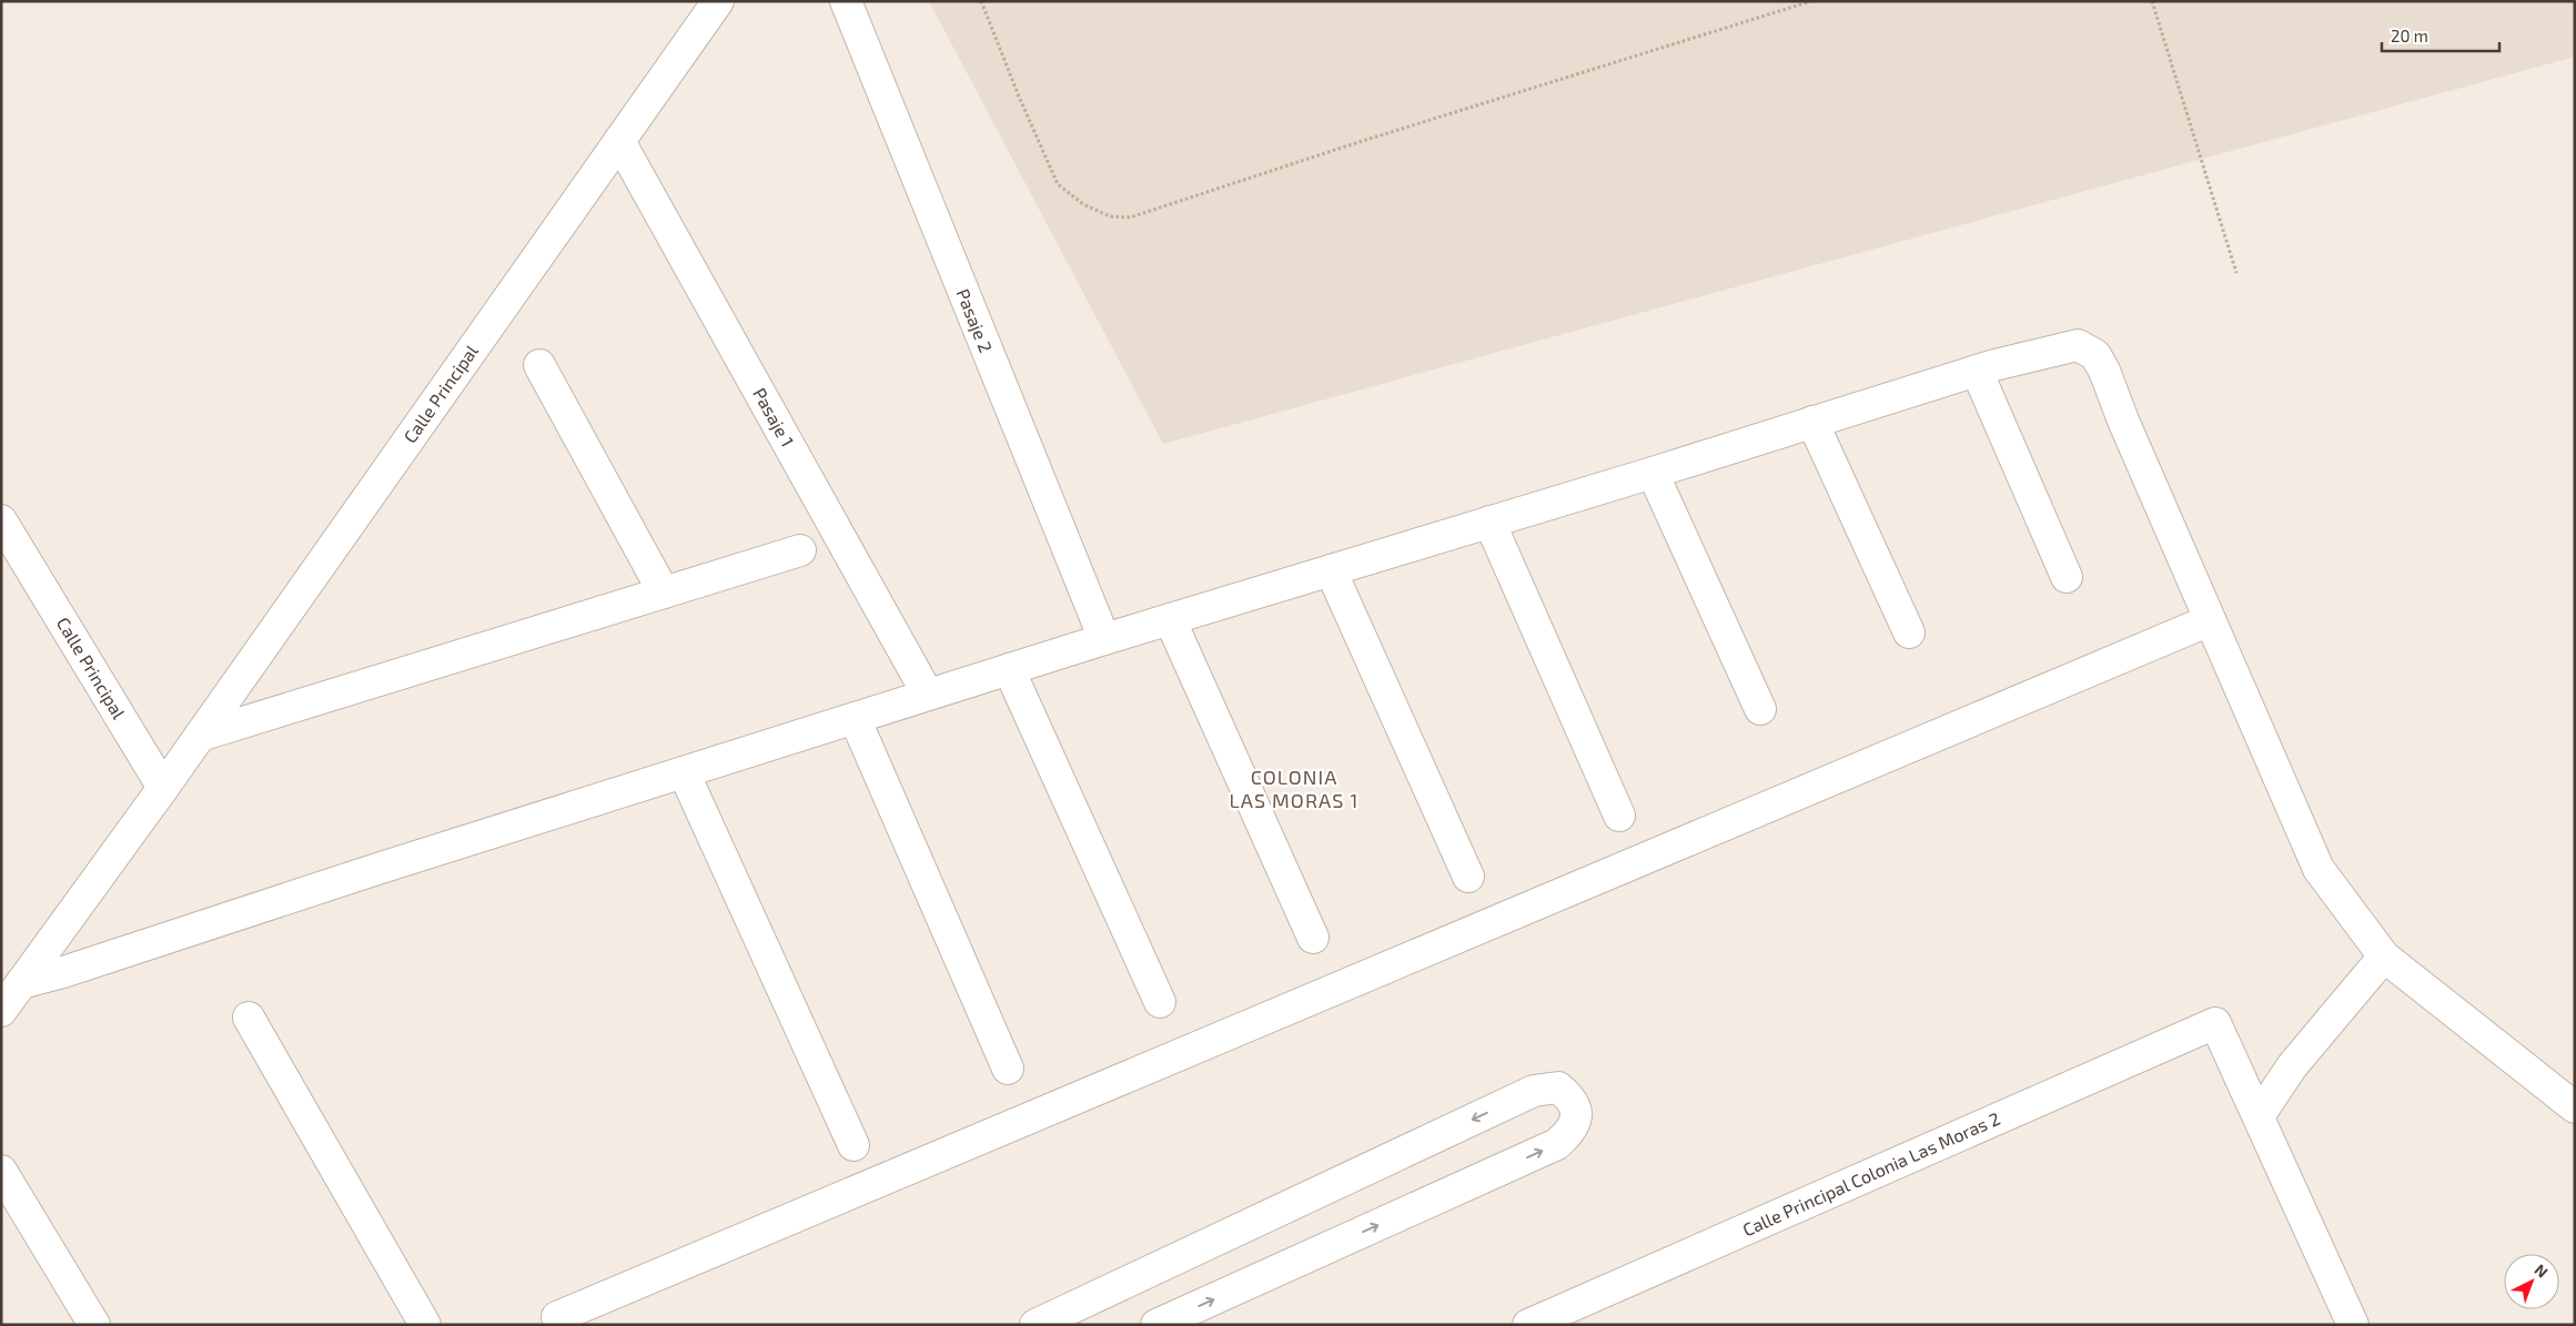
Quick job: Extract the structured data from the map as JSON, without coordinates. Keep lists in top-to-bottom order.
{
  "streets": {
    "street": [
      "Pasaje 2",
      "Calle Principal",
      "Pasaje 1",
      "Calle Principal Colonia Las Moras 2"
    ]
  },
  "crossings": [
    ["Calle Principal", "Pasaje 1"]
  ],
  "districts": ["COLONIA LAS MORAS 1"],
  "scale_bar": "20 m",
  "north": "top right"
}
